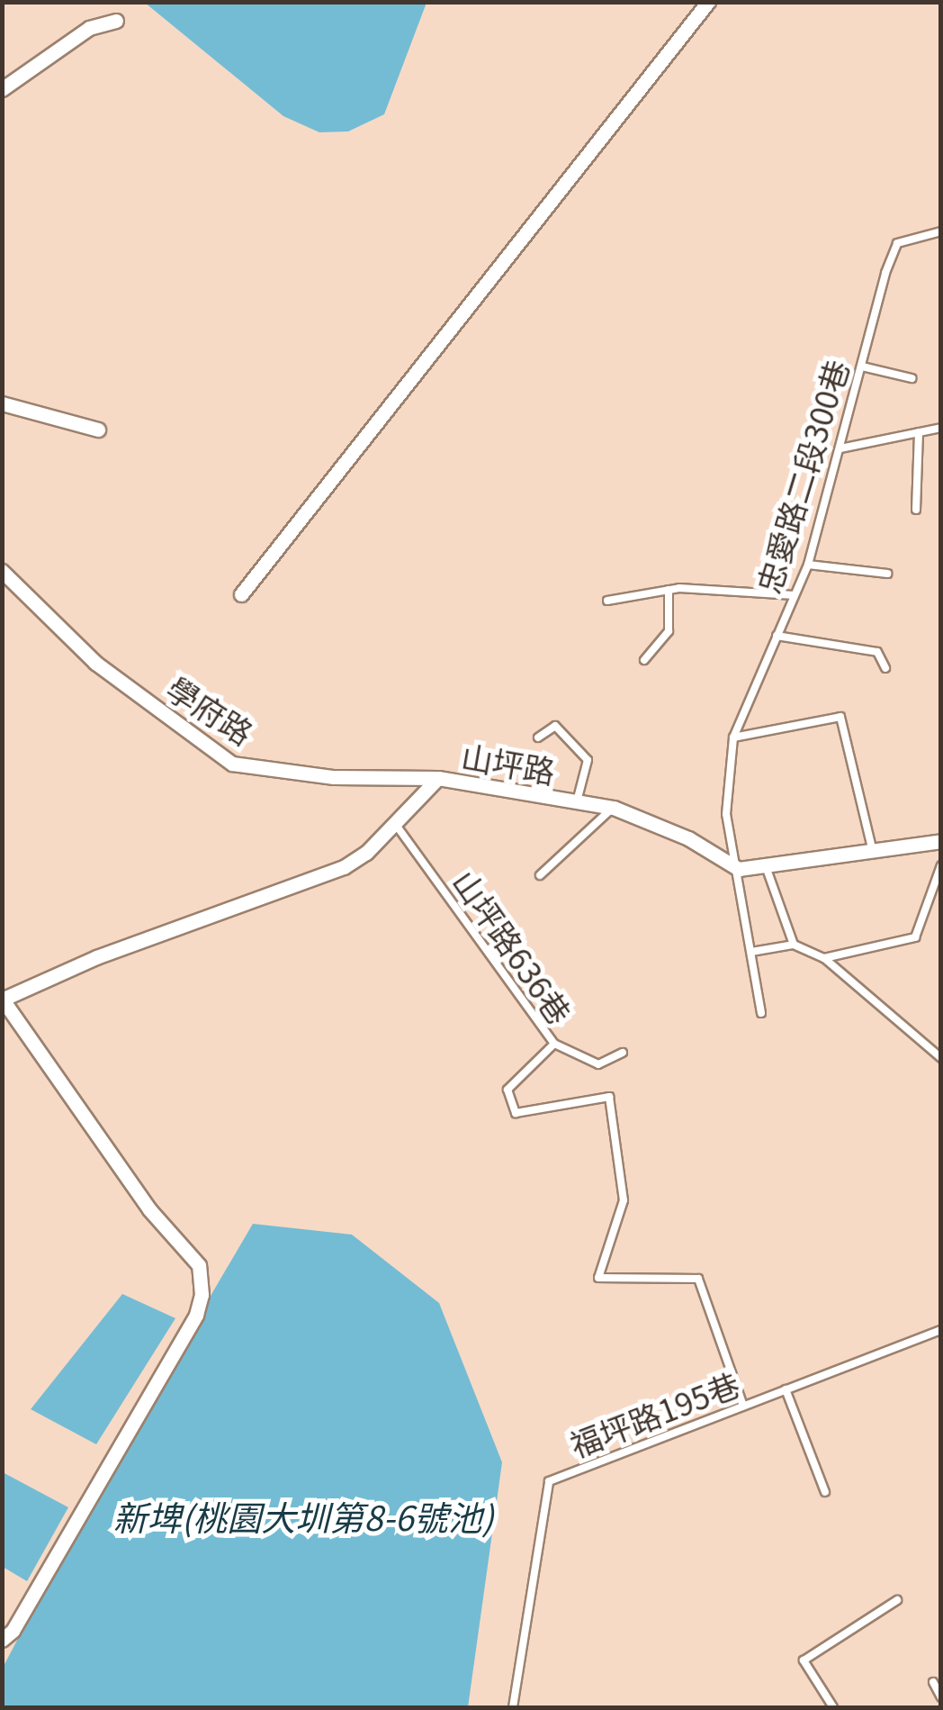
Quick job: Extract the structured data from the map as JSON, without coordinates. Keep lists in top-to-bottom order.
{
  "streets": {
    "street": ["學府路", "山坪路"],
    "lane": ["忠愛路二段300巷", "山坪路636巷", "福坪路195巷"]
  },
  "crossings": [
    ["忠愛路二段300巷", "山坪路"],
    ["學府路", "山坪路"],
    ["山坪路", "山坪路636巷"],
    ["山坪路636巷", "福坪路195巷"]
  ],
  "water": ["新埤(桃園大圳第8-6號池)"]
}
